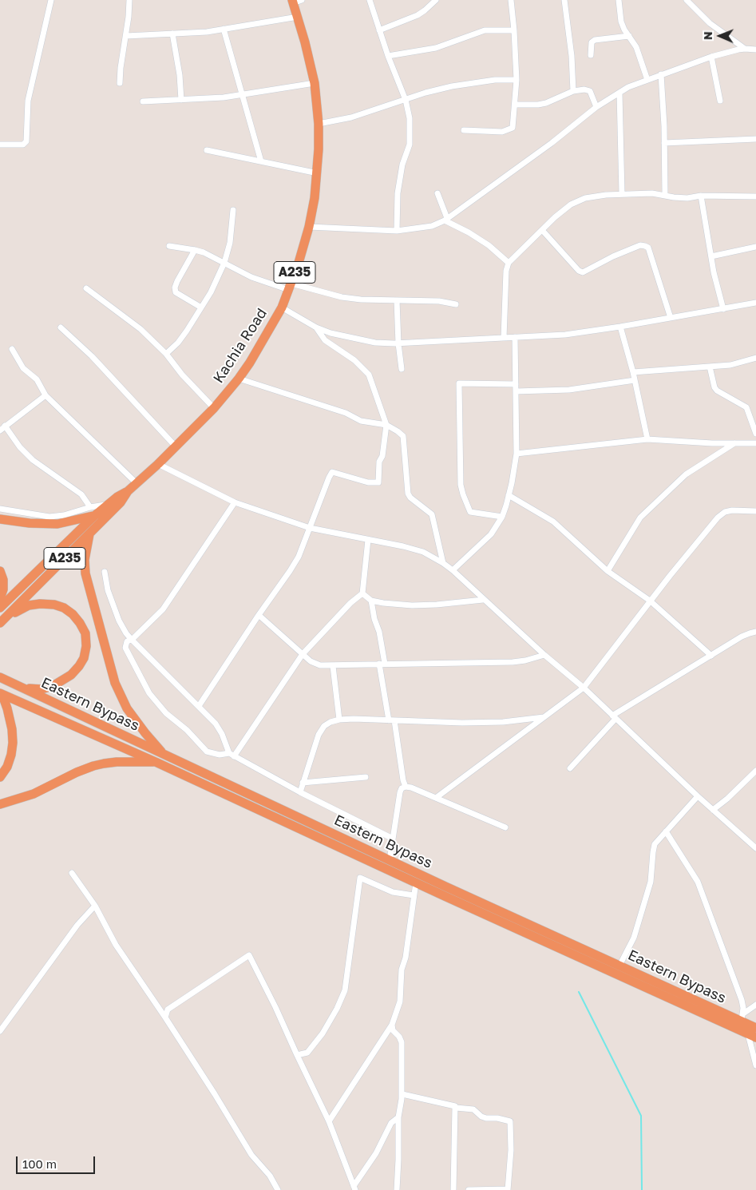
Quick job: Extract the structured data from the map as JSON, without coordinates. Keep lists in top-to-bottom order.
{
  "streets": {
    "highway": ["A235", "Kachia Road", "Eastern Bypass"]
  },
  "crossings": [
    ["A235", "Kachia Road"]
  ],
  "scale_bar": "100 m",
  "north": "left"
}
